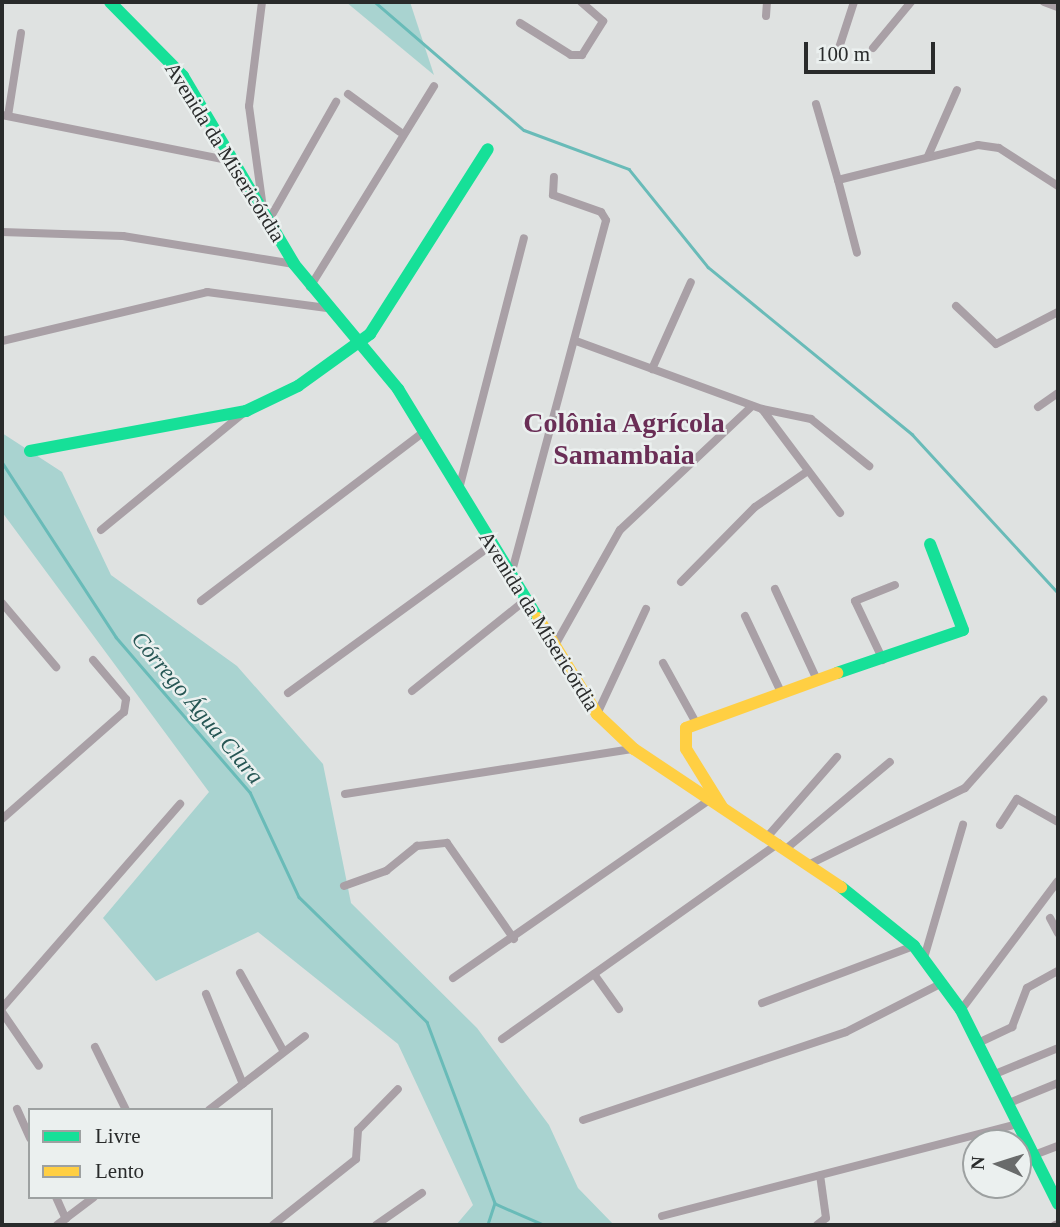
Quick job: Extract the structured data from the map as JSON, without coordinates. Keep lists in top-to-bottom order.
{
  "streets": {
    "street": ["Avenida da Misericórdia"]
  },
  "districts": ["Colônia Agrícola Samambaia"],
  "water": ["Córrego Água Clara"],
  "legend": ["Livre", "Lento"],
  "scale_bar": "100 m",
  "north": "left"
}
